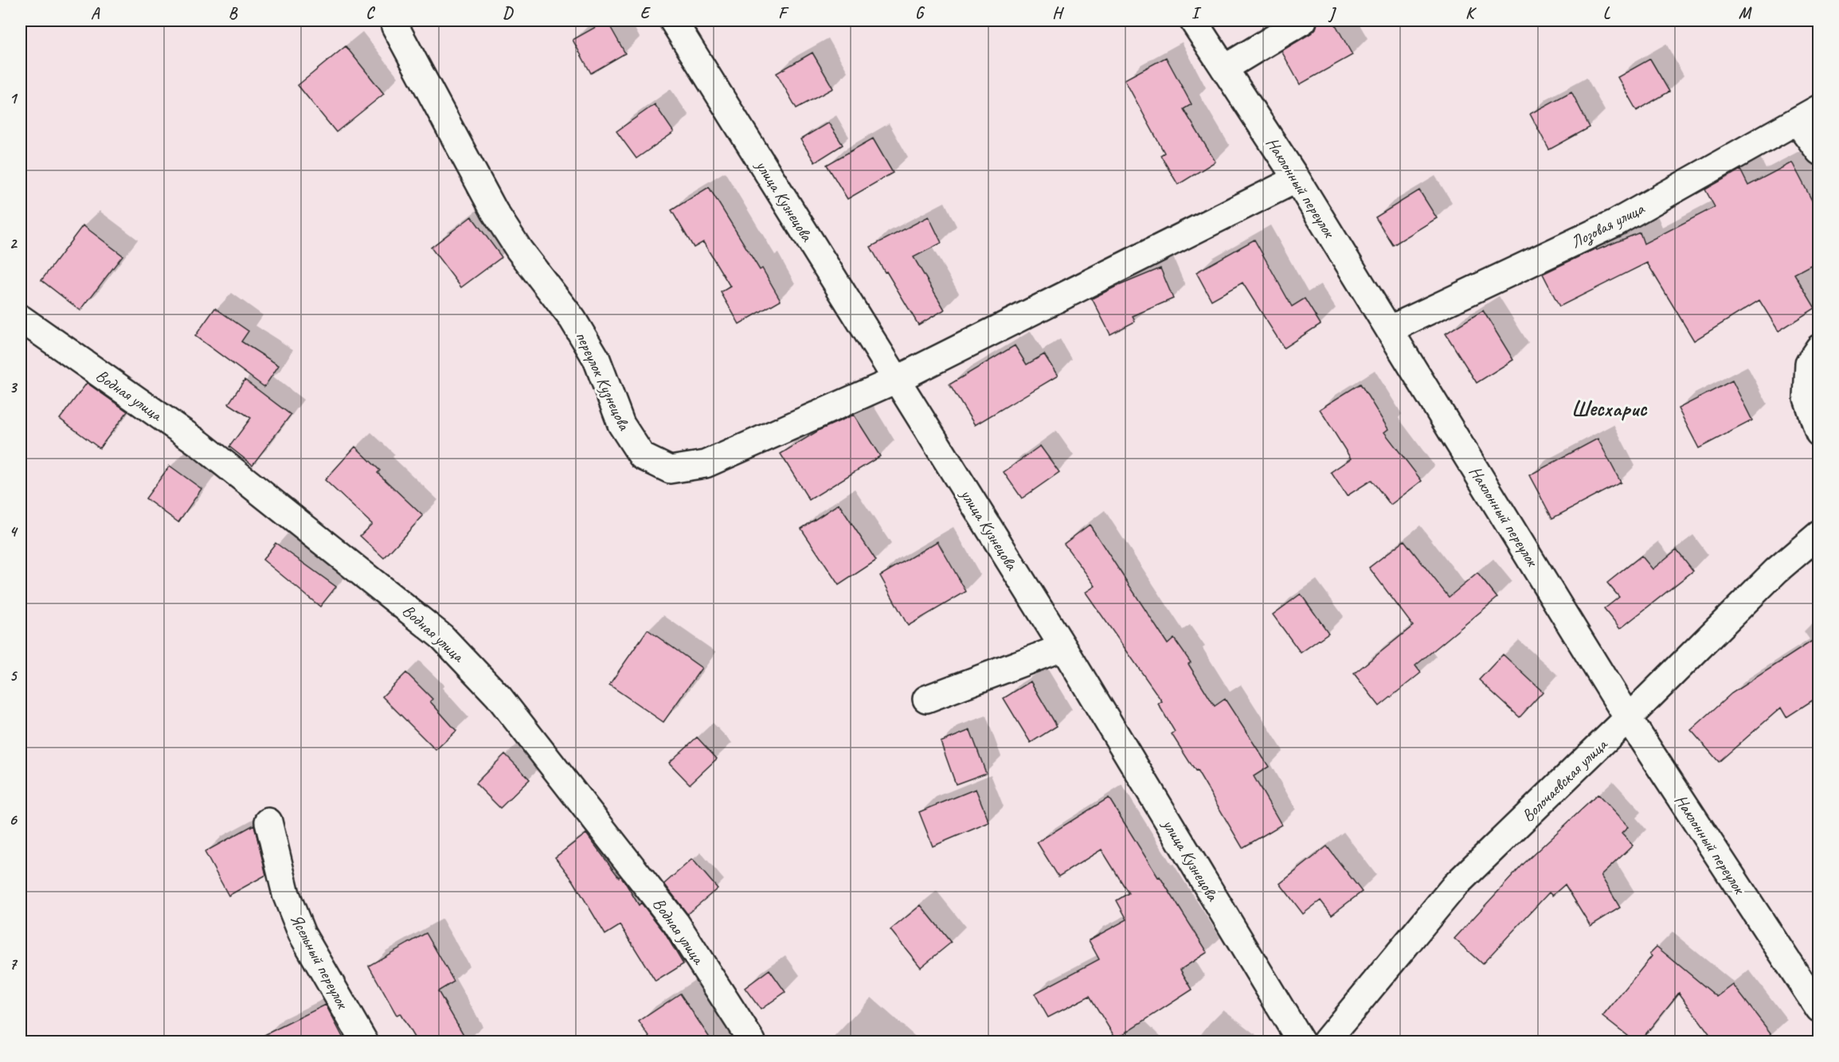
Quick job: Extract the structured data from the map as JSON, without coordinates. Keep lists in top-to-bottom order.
{
  "streets": {
    "street": [
      "Наклонный переулок",
      "улица Кузнецова",
      "Лозовая улица",
      "переулок Кузнецова",
      "Водная улица",
      "Волочаевская улица",
      "Ясельный переулок"
    ]
  },
  "crossings": [
    ["Наклонный переулок", "Лозовая улица"],
    ["Наклонный переулок", "переулок Кузнецова"],
    ["Наклонный переулок", "Волочаевская улица"],
    ["улица Кузнецова", "переулок Кузнецова"]
  ],
  "districts": ["Шесхарис"],
  "grid": {
    "columns": [
      "A",
      "B",
      "C",
      "D",
      "E",
      "F",
      "G",
      "H",
      "I",
      "J",
      "K",
      "L",
      "M"
    ],
    "rows": [
      "1",
      "2",
      "3",
      "4",
      "5",
      "6",
      "7"
    ]
  }
}
